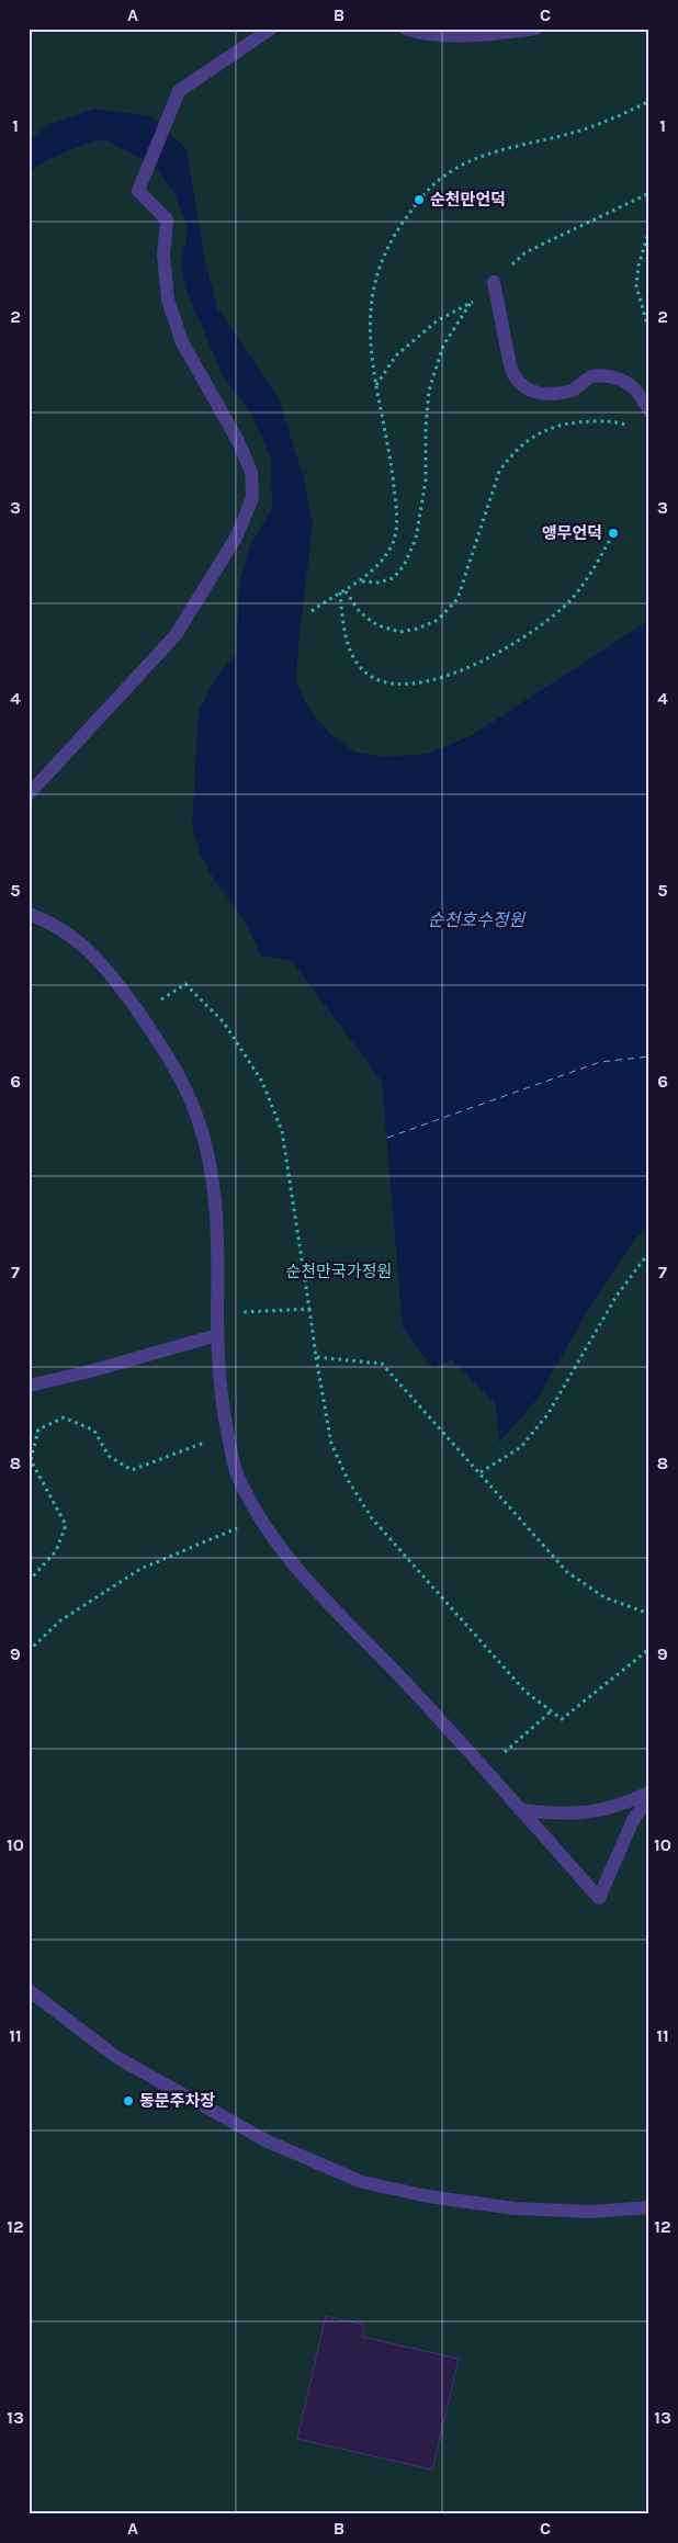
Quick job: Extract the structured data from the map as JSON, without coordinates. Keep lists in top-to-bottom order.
{
  "water": ["순천호수정원"],
  "parks": ["순천만국가정원"],
  "places": ["순천만언덕", "앵무언덕", "동문주차장"],
  "grid": {
    "columns": ["A", "B", "C"],
    "rows": [
      "1",
      "2",
      "3",
      "4",
      "5",
      "6",
      "7",
      "8",
      "9",
      "10",
      "11",
      "12",
      "13"
    ]
  }
}
